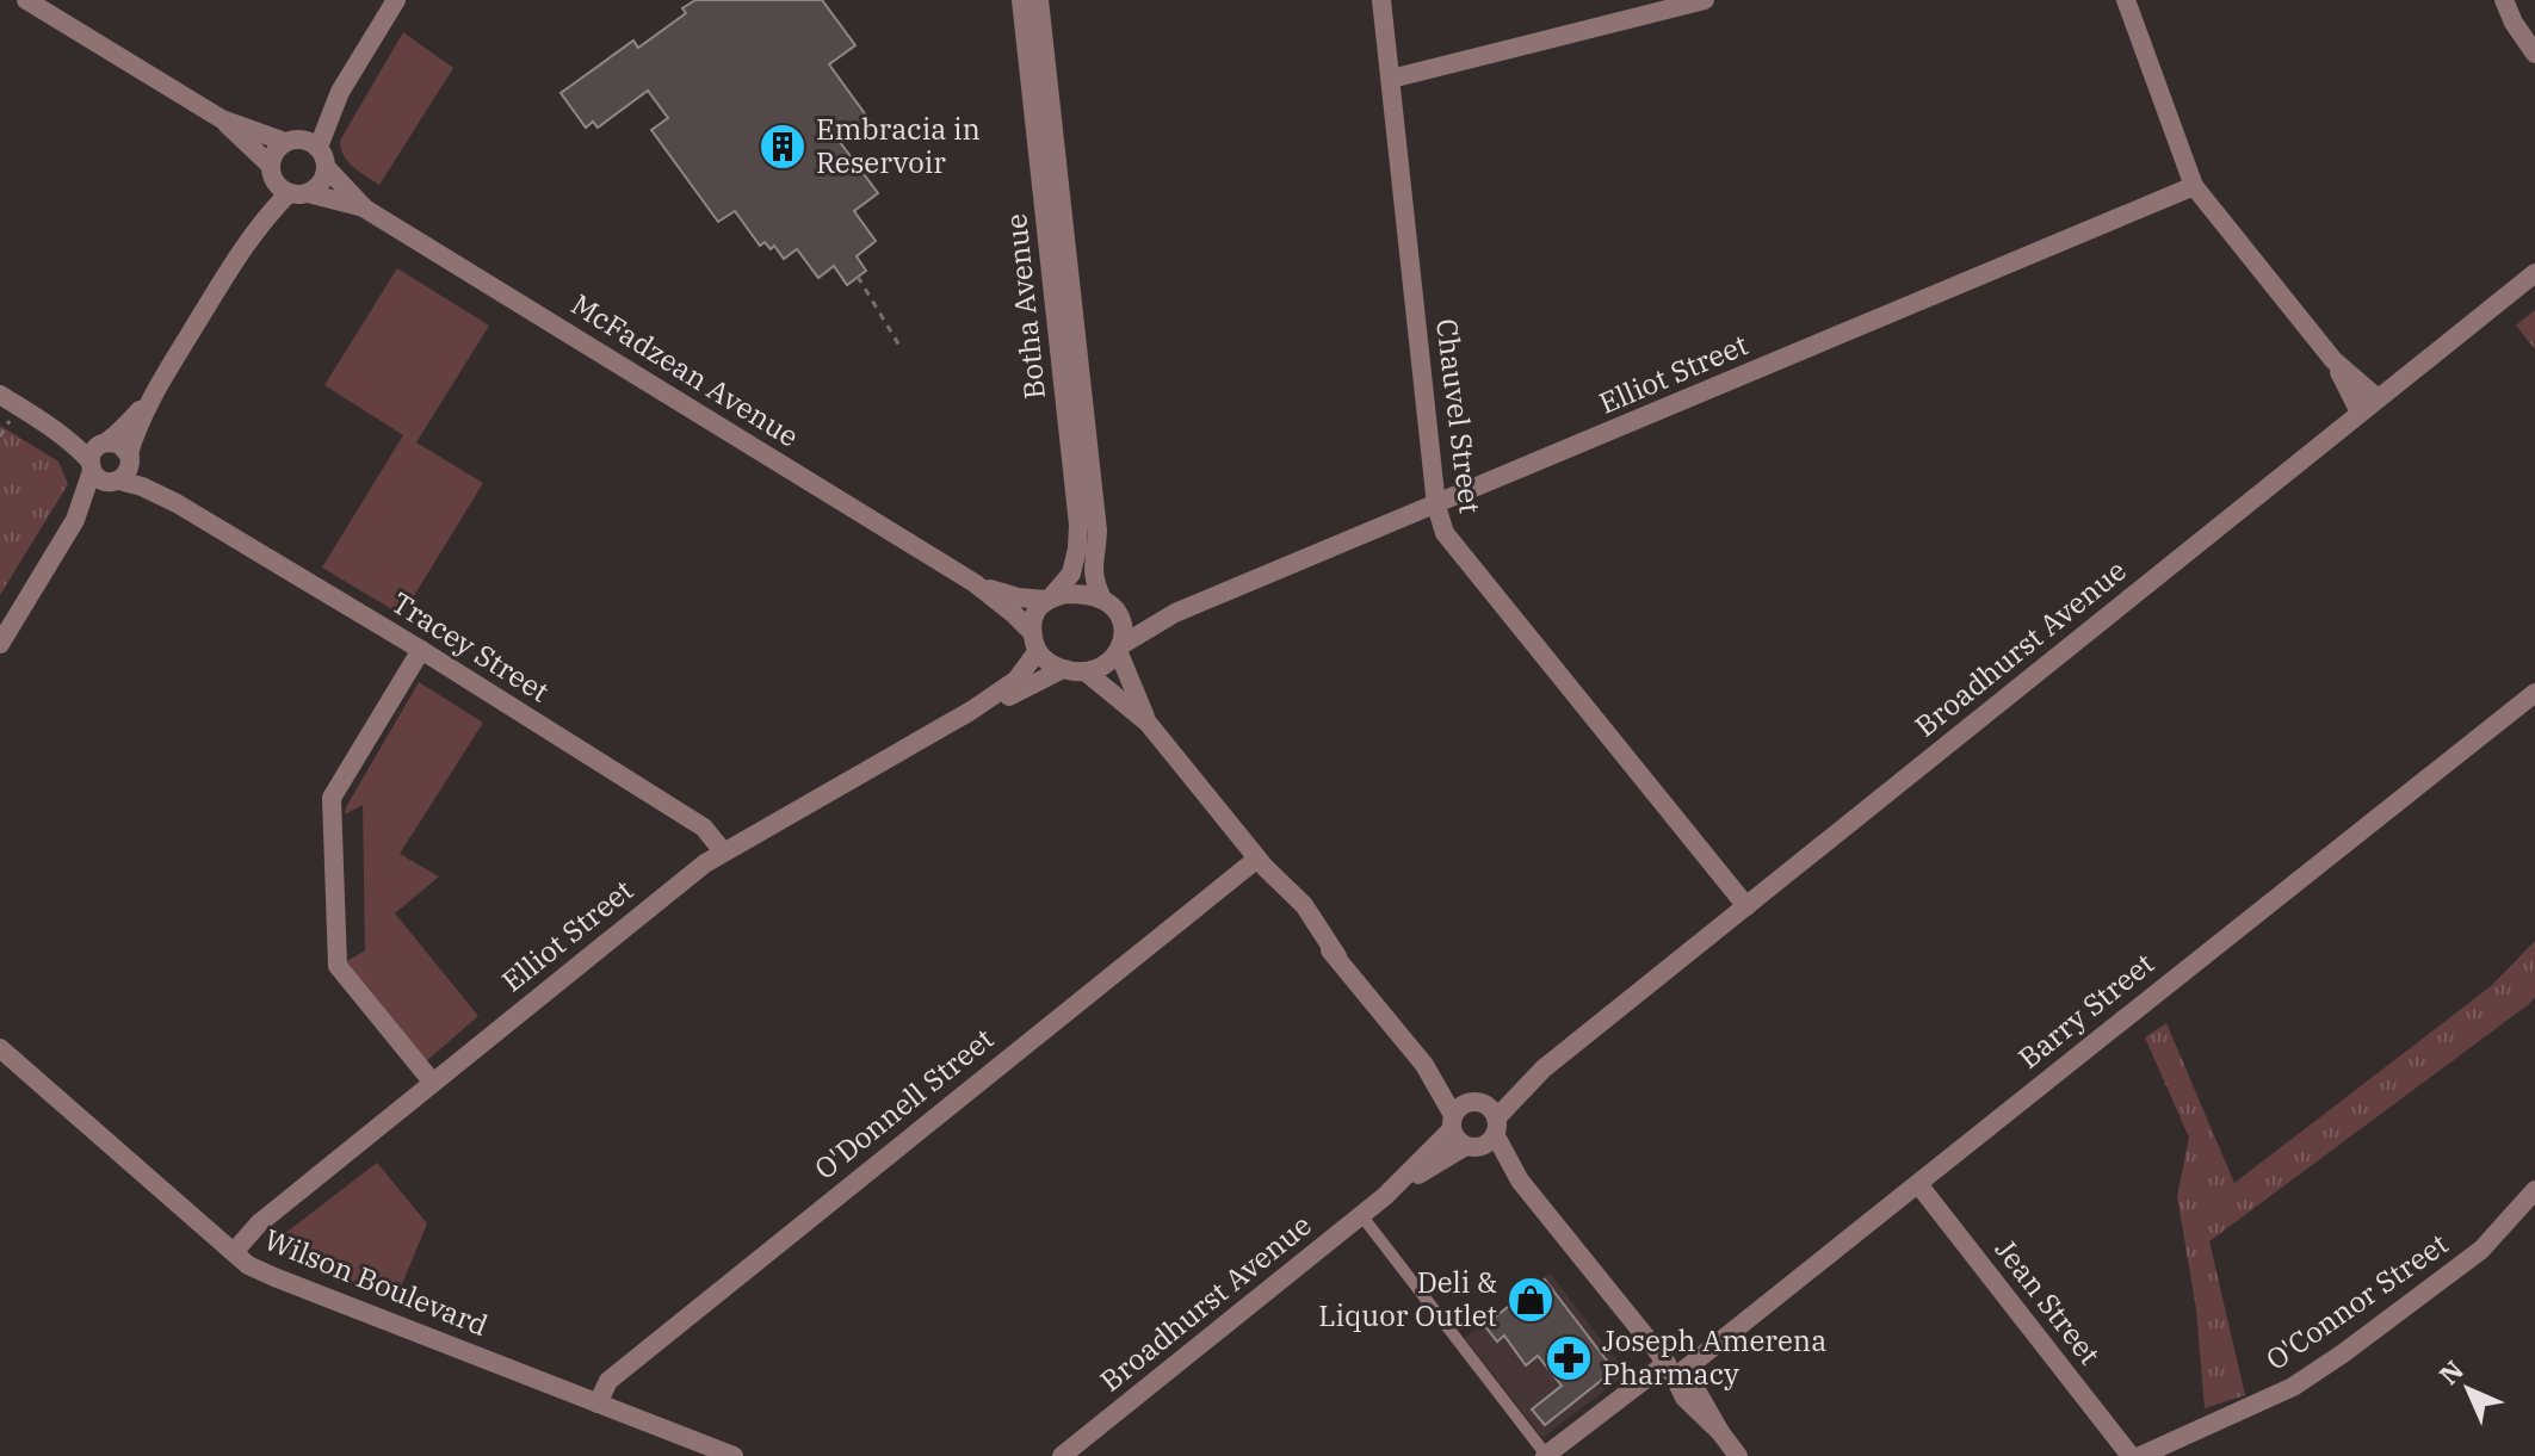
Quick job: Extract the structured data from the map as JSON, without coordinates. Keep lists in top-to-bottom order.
{
  "streets": {
    "street": [
      "Botha Avenue",
      "McFadzean Avenue",
      "Elliot Street",
      "Chauvel Street",
      "Tracey Street",
      "Broadhurst Avenue",
      "Barry Street",
      "O'Donnell Street",
      "Wilson Boulevard",
      "Jean Street",
      "O'Connor Street"
    ]
  },
  "crossings": [
    ["Botha Avenue", "McFadzean Avenue"],
    ["Botha Avenue", "Elliot Street"],
    ["McFadzean Avenue", "Elliot Street"],
    ["Elliot Street", "Chauvel Street"],
    ["Elliot Street", "Tracey Street"],
    ["Elliot Street", "Wilson Boulevard"],
    ["Chauvel Street", "Broadhurst Avenue"],
    ["Barry Street", "Jean Street"],
    ["O'Donnell Street", "Wilson Boulevard"]
  ],
  "places": {
    "building": ["Embracia in Reservoir"],
    "shop": ["Deli & Liquor Outlet"],
    "pharmacy": ["Joseph Amerena Pharmacy"]
  },
  "north": "top left"
}
